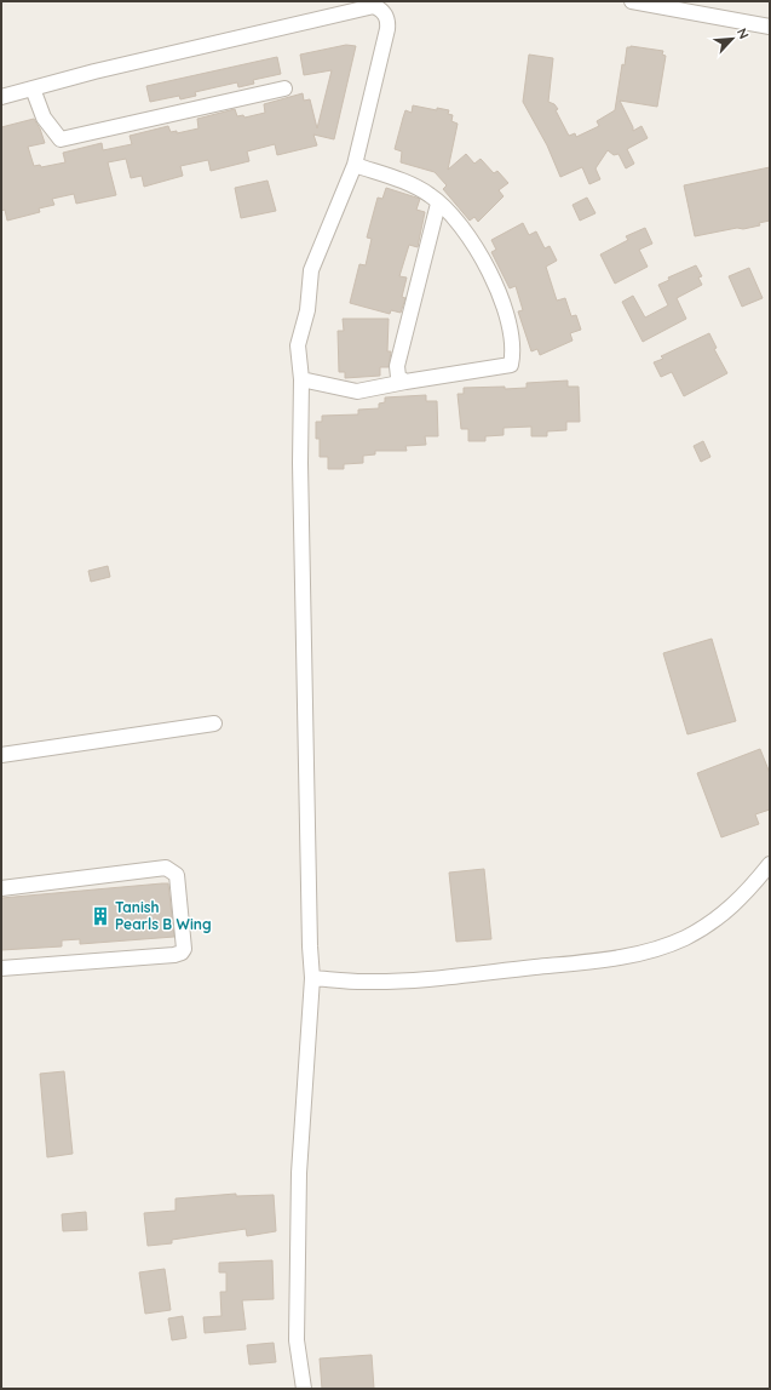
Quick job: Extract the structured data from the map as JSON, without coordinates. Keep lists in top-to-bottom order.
{
  "places": {
    "building": ["Tanish Pearls B Wing"]
  },
  "north": "top right"
}
